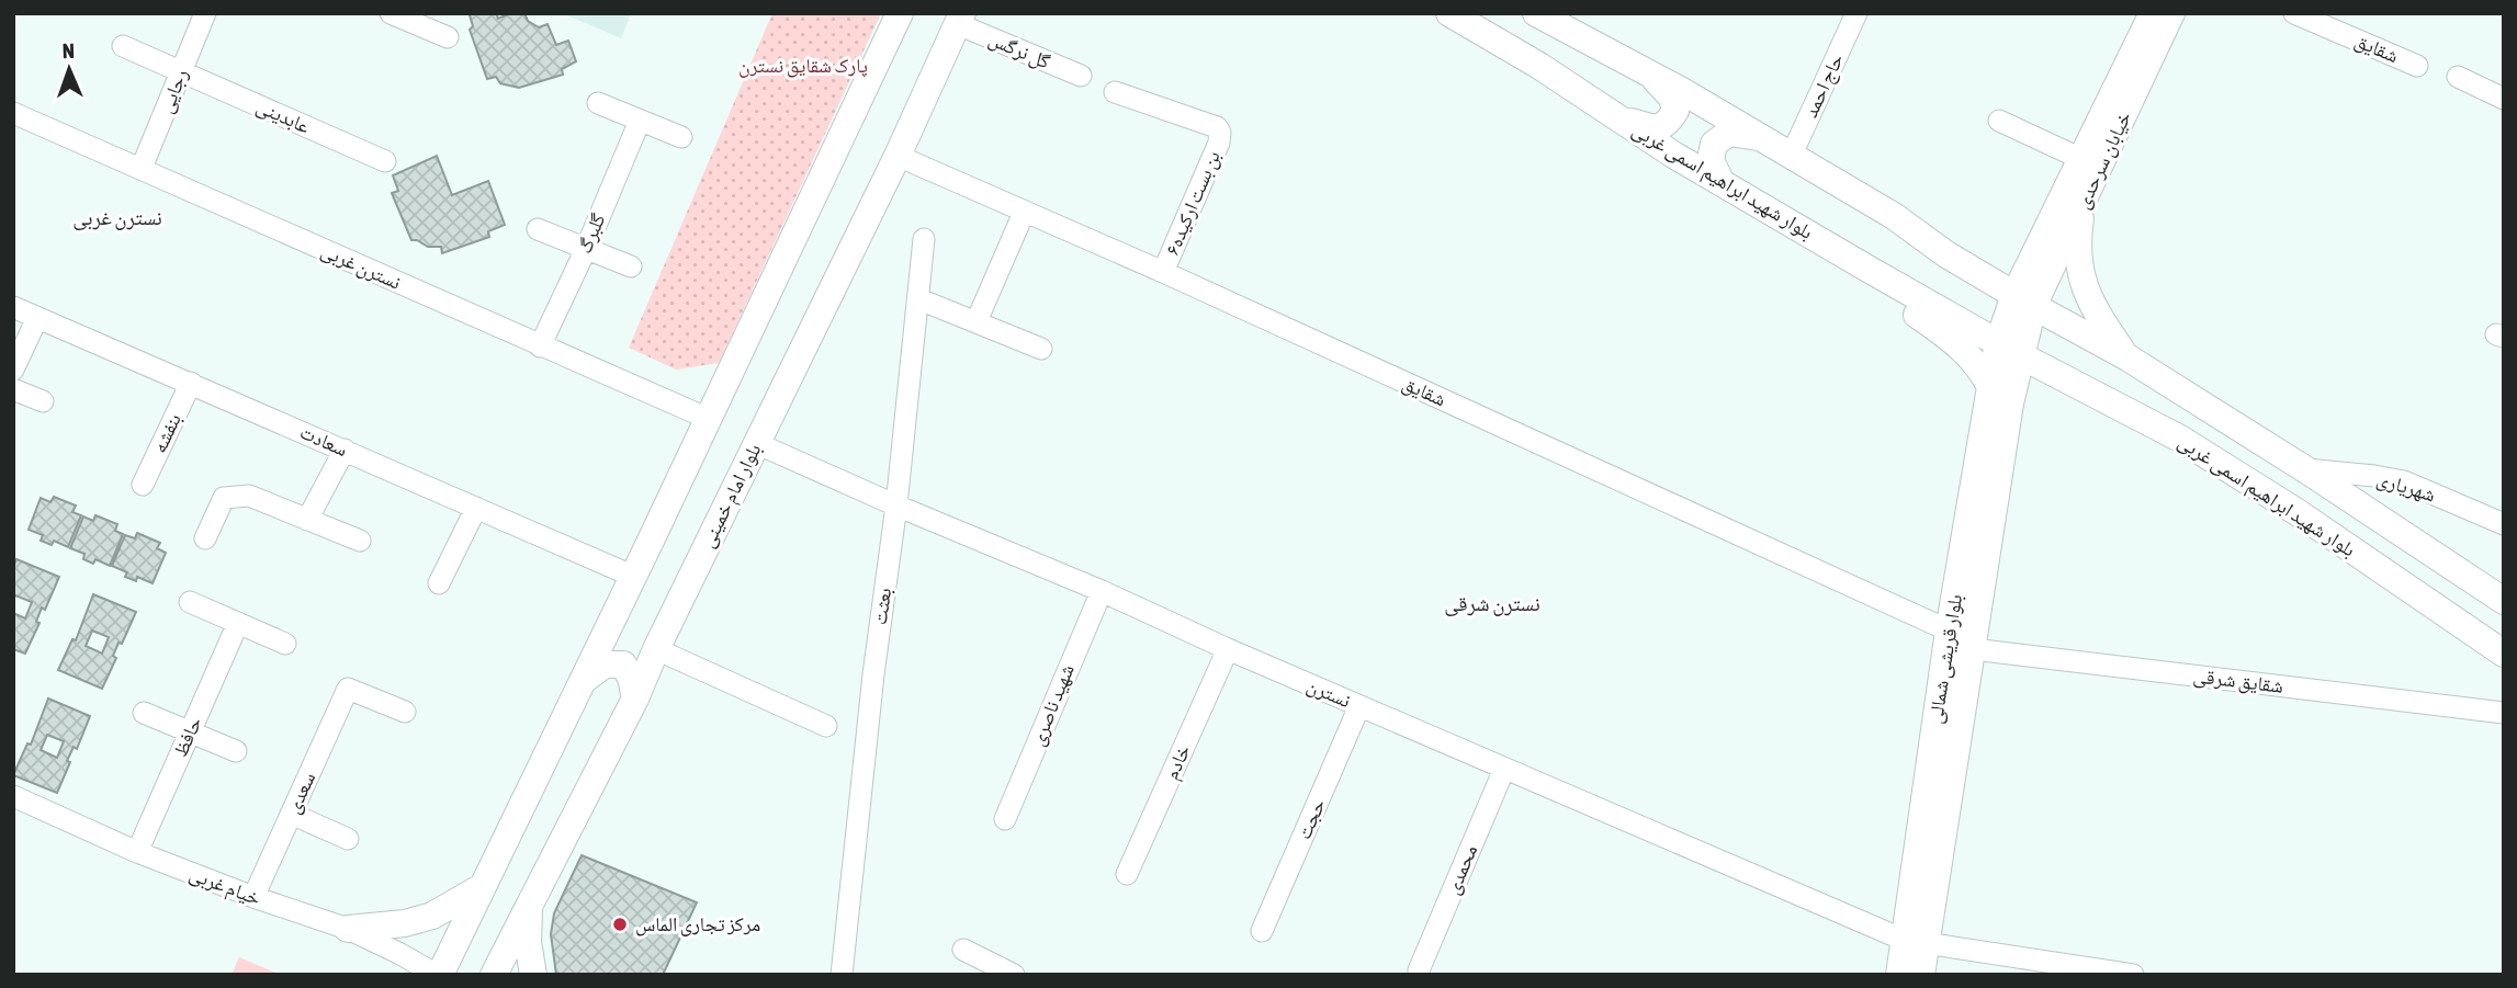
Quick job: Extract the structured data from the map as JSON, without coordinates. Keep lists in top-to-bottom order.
{
  "streets": {
    "main road": [
      "خیابان سرحدی",
      "بلوار شهید ابراهیم اسمی غربی",
      "بلوار امام خمینی",
      "بلوار قریشی شمالی"
    ],
    "street": [
      "شقایق",
      "گل نرگس",
      "حاج احمد",
      "رجایی",
      "عابدینی",
      "بن بست ارکیده۶",
      "گلبرگ",
      "نسترن غربی",
      "بنفشه",
      "سعادت",
      "شهریاری",
      "بعثت",
      "شقایق شرقی",
      "نسترن",
      "شهید ناصری",
      "حافظ",
      "خادم",
      "سعدی",
      "حجت",
      "محمدی",
      "خیام غربی"
    ]
  },
  "crossings": [
    ["شقایق", "بن بست ارکیده۶"],
    ["شقایق", "بلوار امام خمینی"],
    ["شقایق", "بلوار قریشی شمالی"],
    ["گل نرگس", "بلوار امام خمینی"],
    ["حاج احمد", "بلوار شهید ابراهیم اسمی غربی"],
    ["رجایی", "عابدینی"],
    ["رجایی", "نسترن غربی"],
    ["خیابان سرحدی", "بلوار شهید ابراهیم اسمی غربی"],
    ["بلوار شهید ابراهیم اسمی غربی", "شهریاری"],
    ["بلوار شهید ابراهیم اسمی غربی", "بلوار قریشی شمالی"],
    ["گلبرگ", "نسترن غربی"],
    ["بنفشه", "سعادت"],
    ["بلوار امام خمینی", "نسترن"],
    ["بعثت", "نسترن"],
    ["بلوار قریشی شمالی", "شقایق شرقی"],
    ["بلوار قریشی شمالی", "نسترن"],
    ["نسترن", "شهید ناصری"],
    ["نسترن", "خادم"],
    ["نسترن", "حجت"],
    ["نسترن", "محمدی"],
    ["حافظ", "خیام غربی"],
    ["سعدی", "خیام غربی"]
  ],
  "districts": ["نسترن غربی", "نسترن شرقی"],
  "parks": ["پارک شقایق نسترن"],
  "places": ["مرکز تجاری الماس"],
  "north": "top"
}
